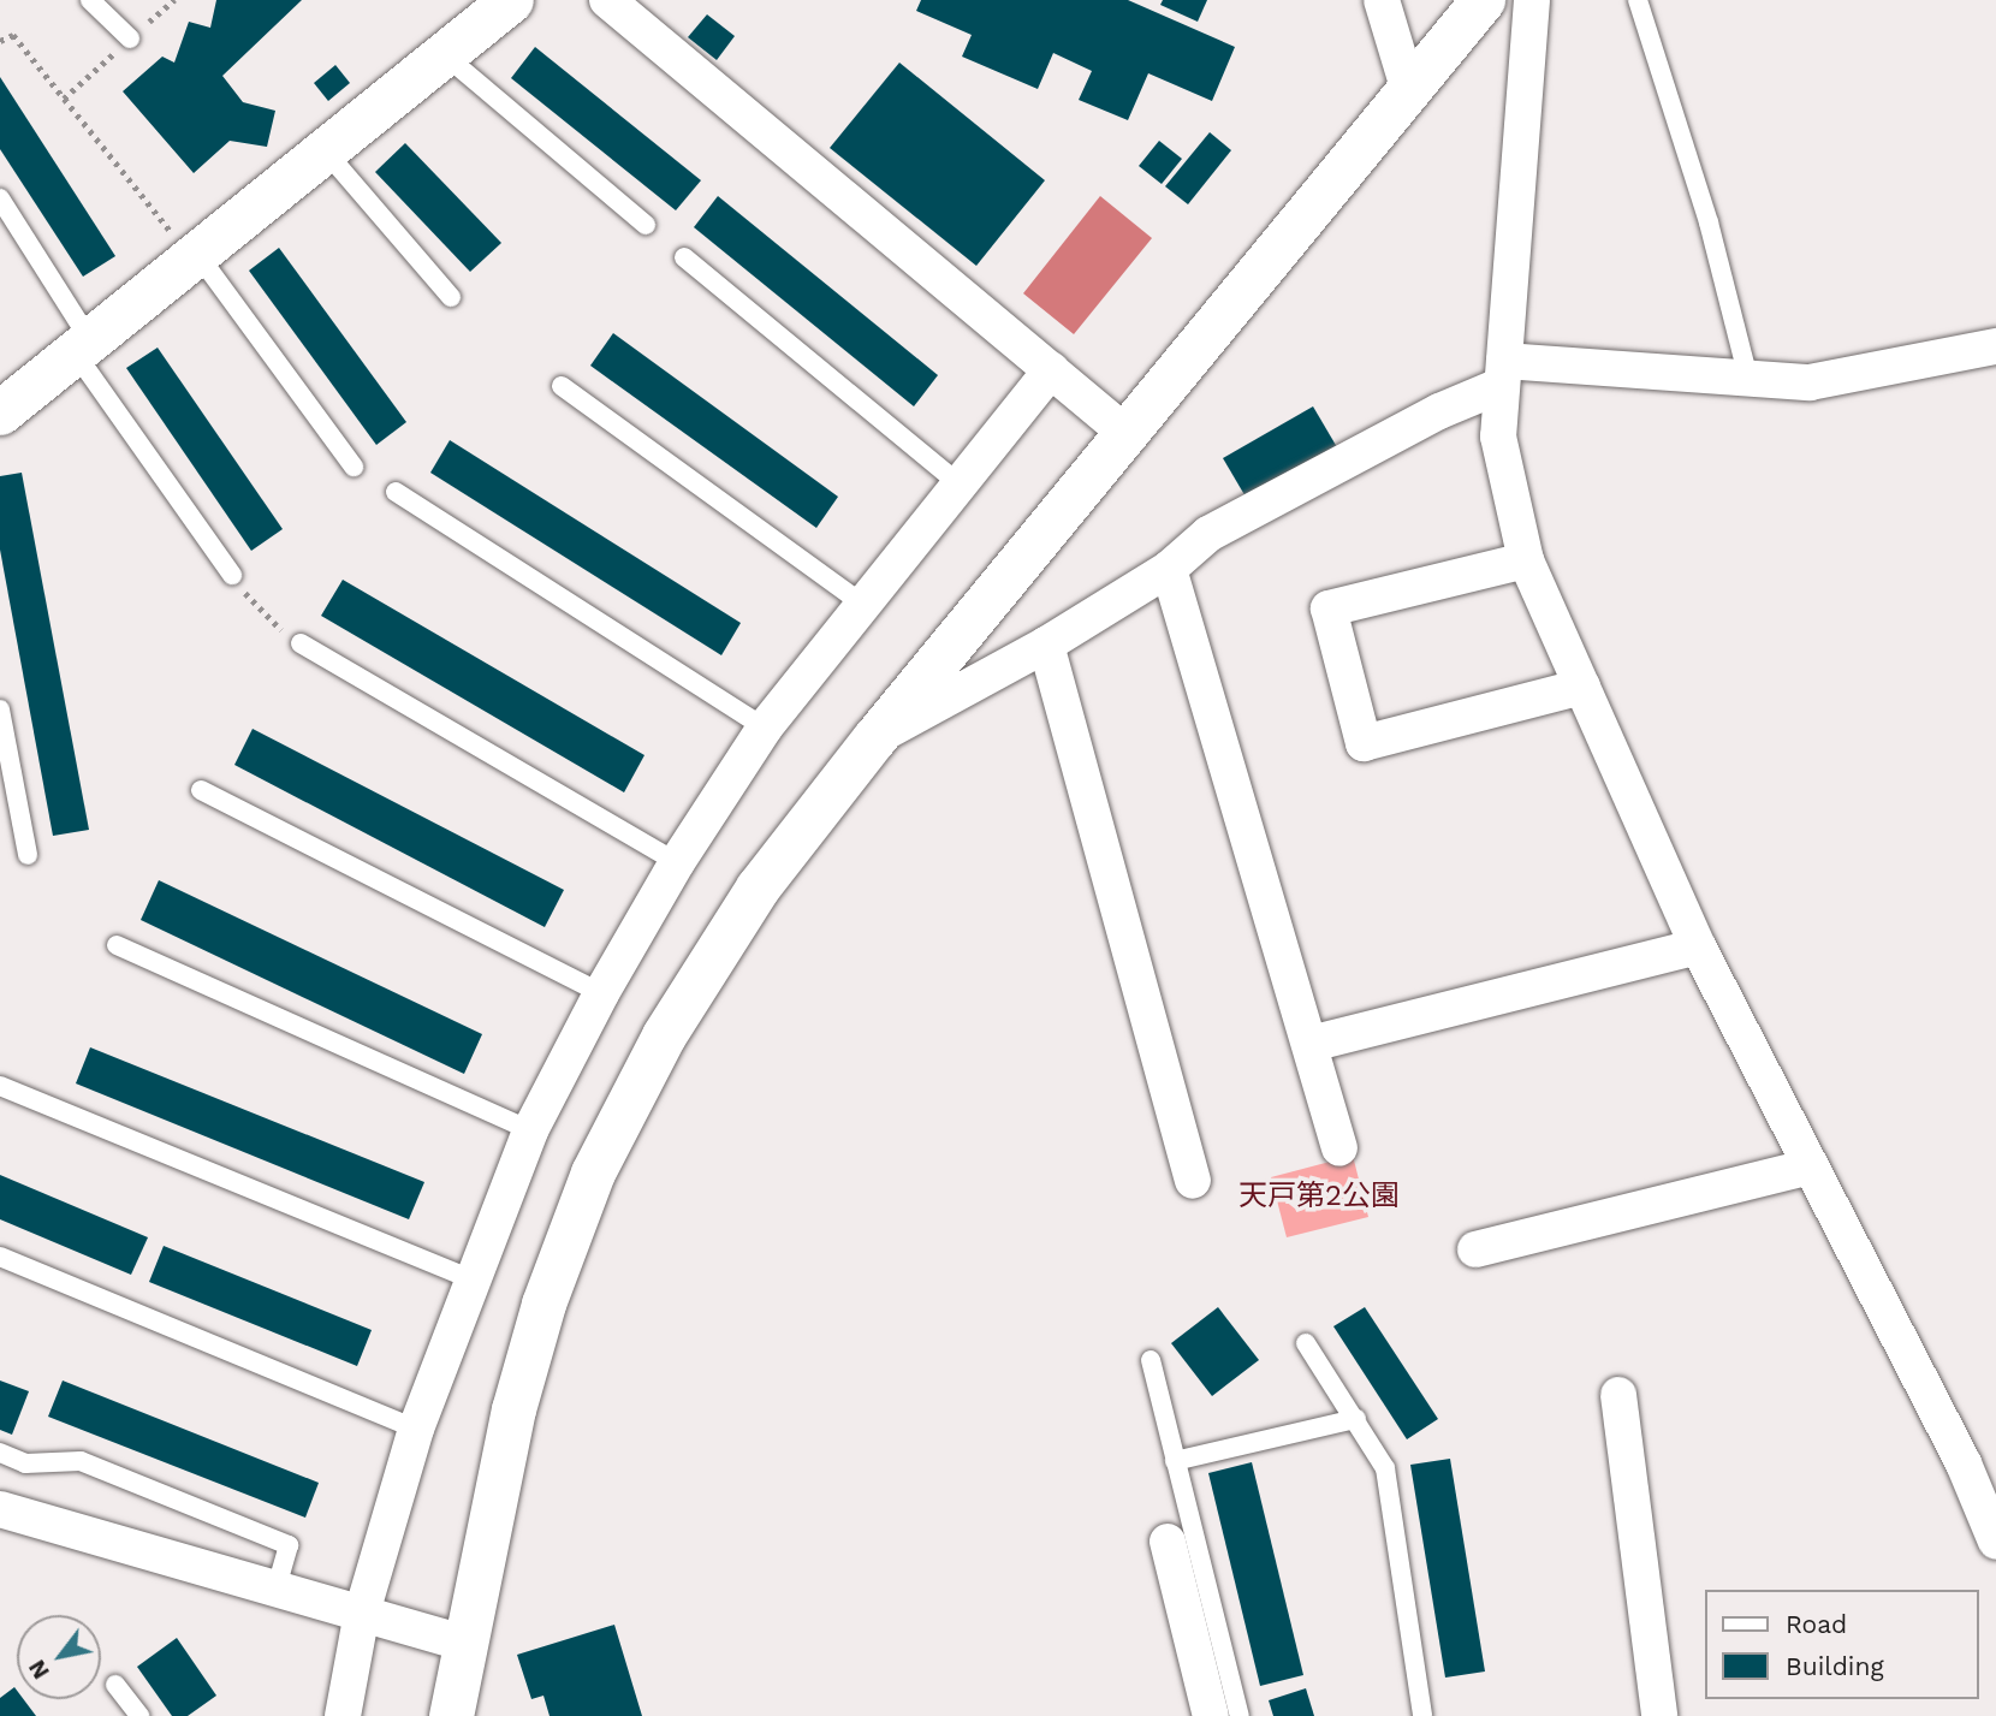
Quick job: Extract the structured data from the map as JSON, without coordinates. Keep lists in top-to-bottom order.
{
  "parks": ["天戸第2公園"],
  "legend": ["Road", "Building"],
  "north": "bottom left"
}
